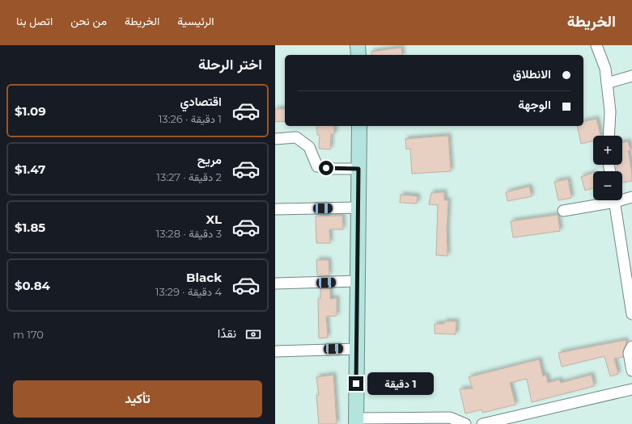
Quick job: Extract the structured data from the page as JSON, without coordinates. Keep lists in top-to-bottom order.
{
  "page": {
    "header": "الخريطة",
    "nav": [
      "الرئيسية",
      "الخريطة",
      "من نحن",
      "اتصل بنا"
    ],
    "heading": "اختر الرحلة",
    "banner": ["الانطلاق", "الوجهة"],
    "list": [
      {
        "name": "اقتصادي",
        "note": "1 دقيقة · 13:26",
        "value": "$1.09"
      },
      {
        "name": "مريح",
        "note": "2 دقيقة · 13:27",
        "value": "$1.47"
      },
      {
        "name": "XL",
        "note": "3 دقيقة · 13:28",
        "value": "$1.85"
      },
      {
        "name": "Black",
        "note": "4 دقيقة · 13:29",
        "value": "$0.84"
      }
    ],
    "map_buttons": ["+", "−"],
    "pay": ["نقدًا", "170 m"],
    "bubble": "1 دقيقة",
    "buttons": "تأكيد"
  }
}
